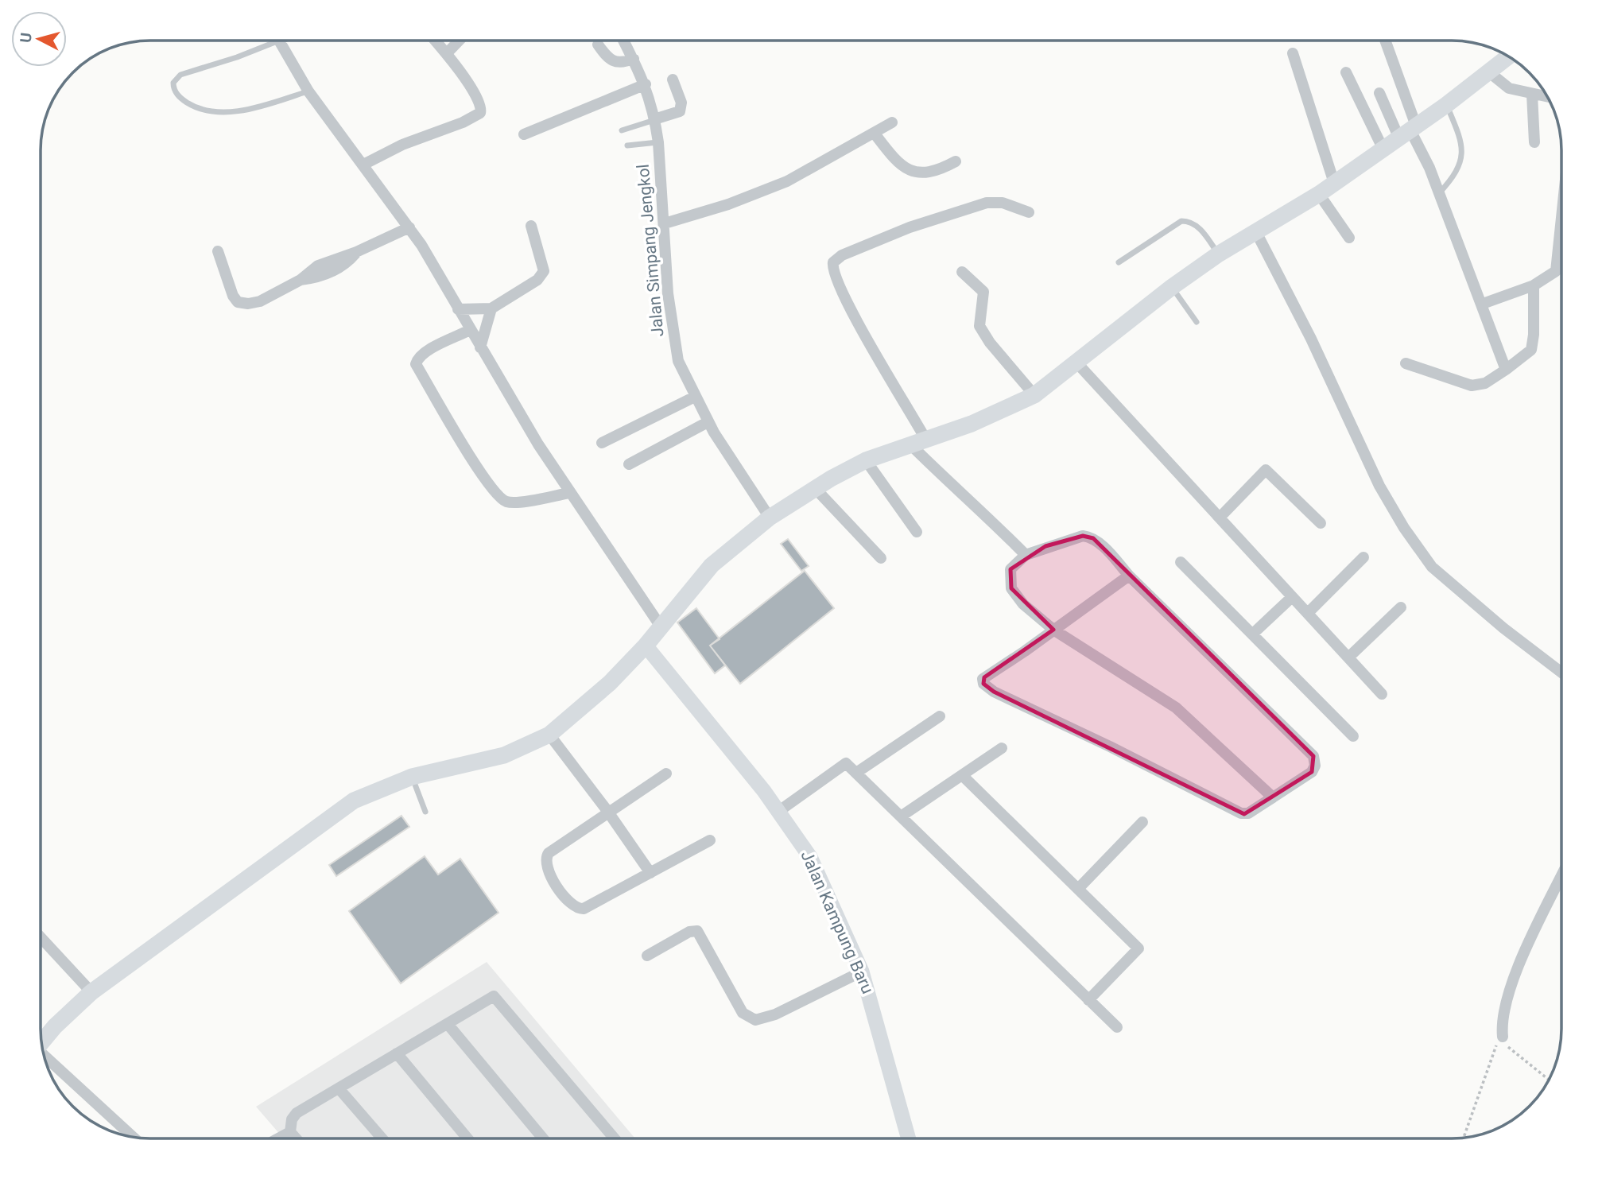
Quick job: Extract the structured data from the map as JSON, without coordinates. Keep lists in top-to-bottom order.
{
  "streets": {
    "street": ["Jalan Simpang Jengkol", "Jalan Kampung Baru"]
  },
  "north": "left"
}
